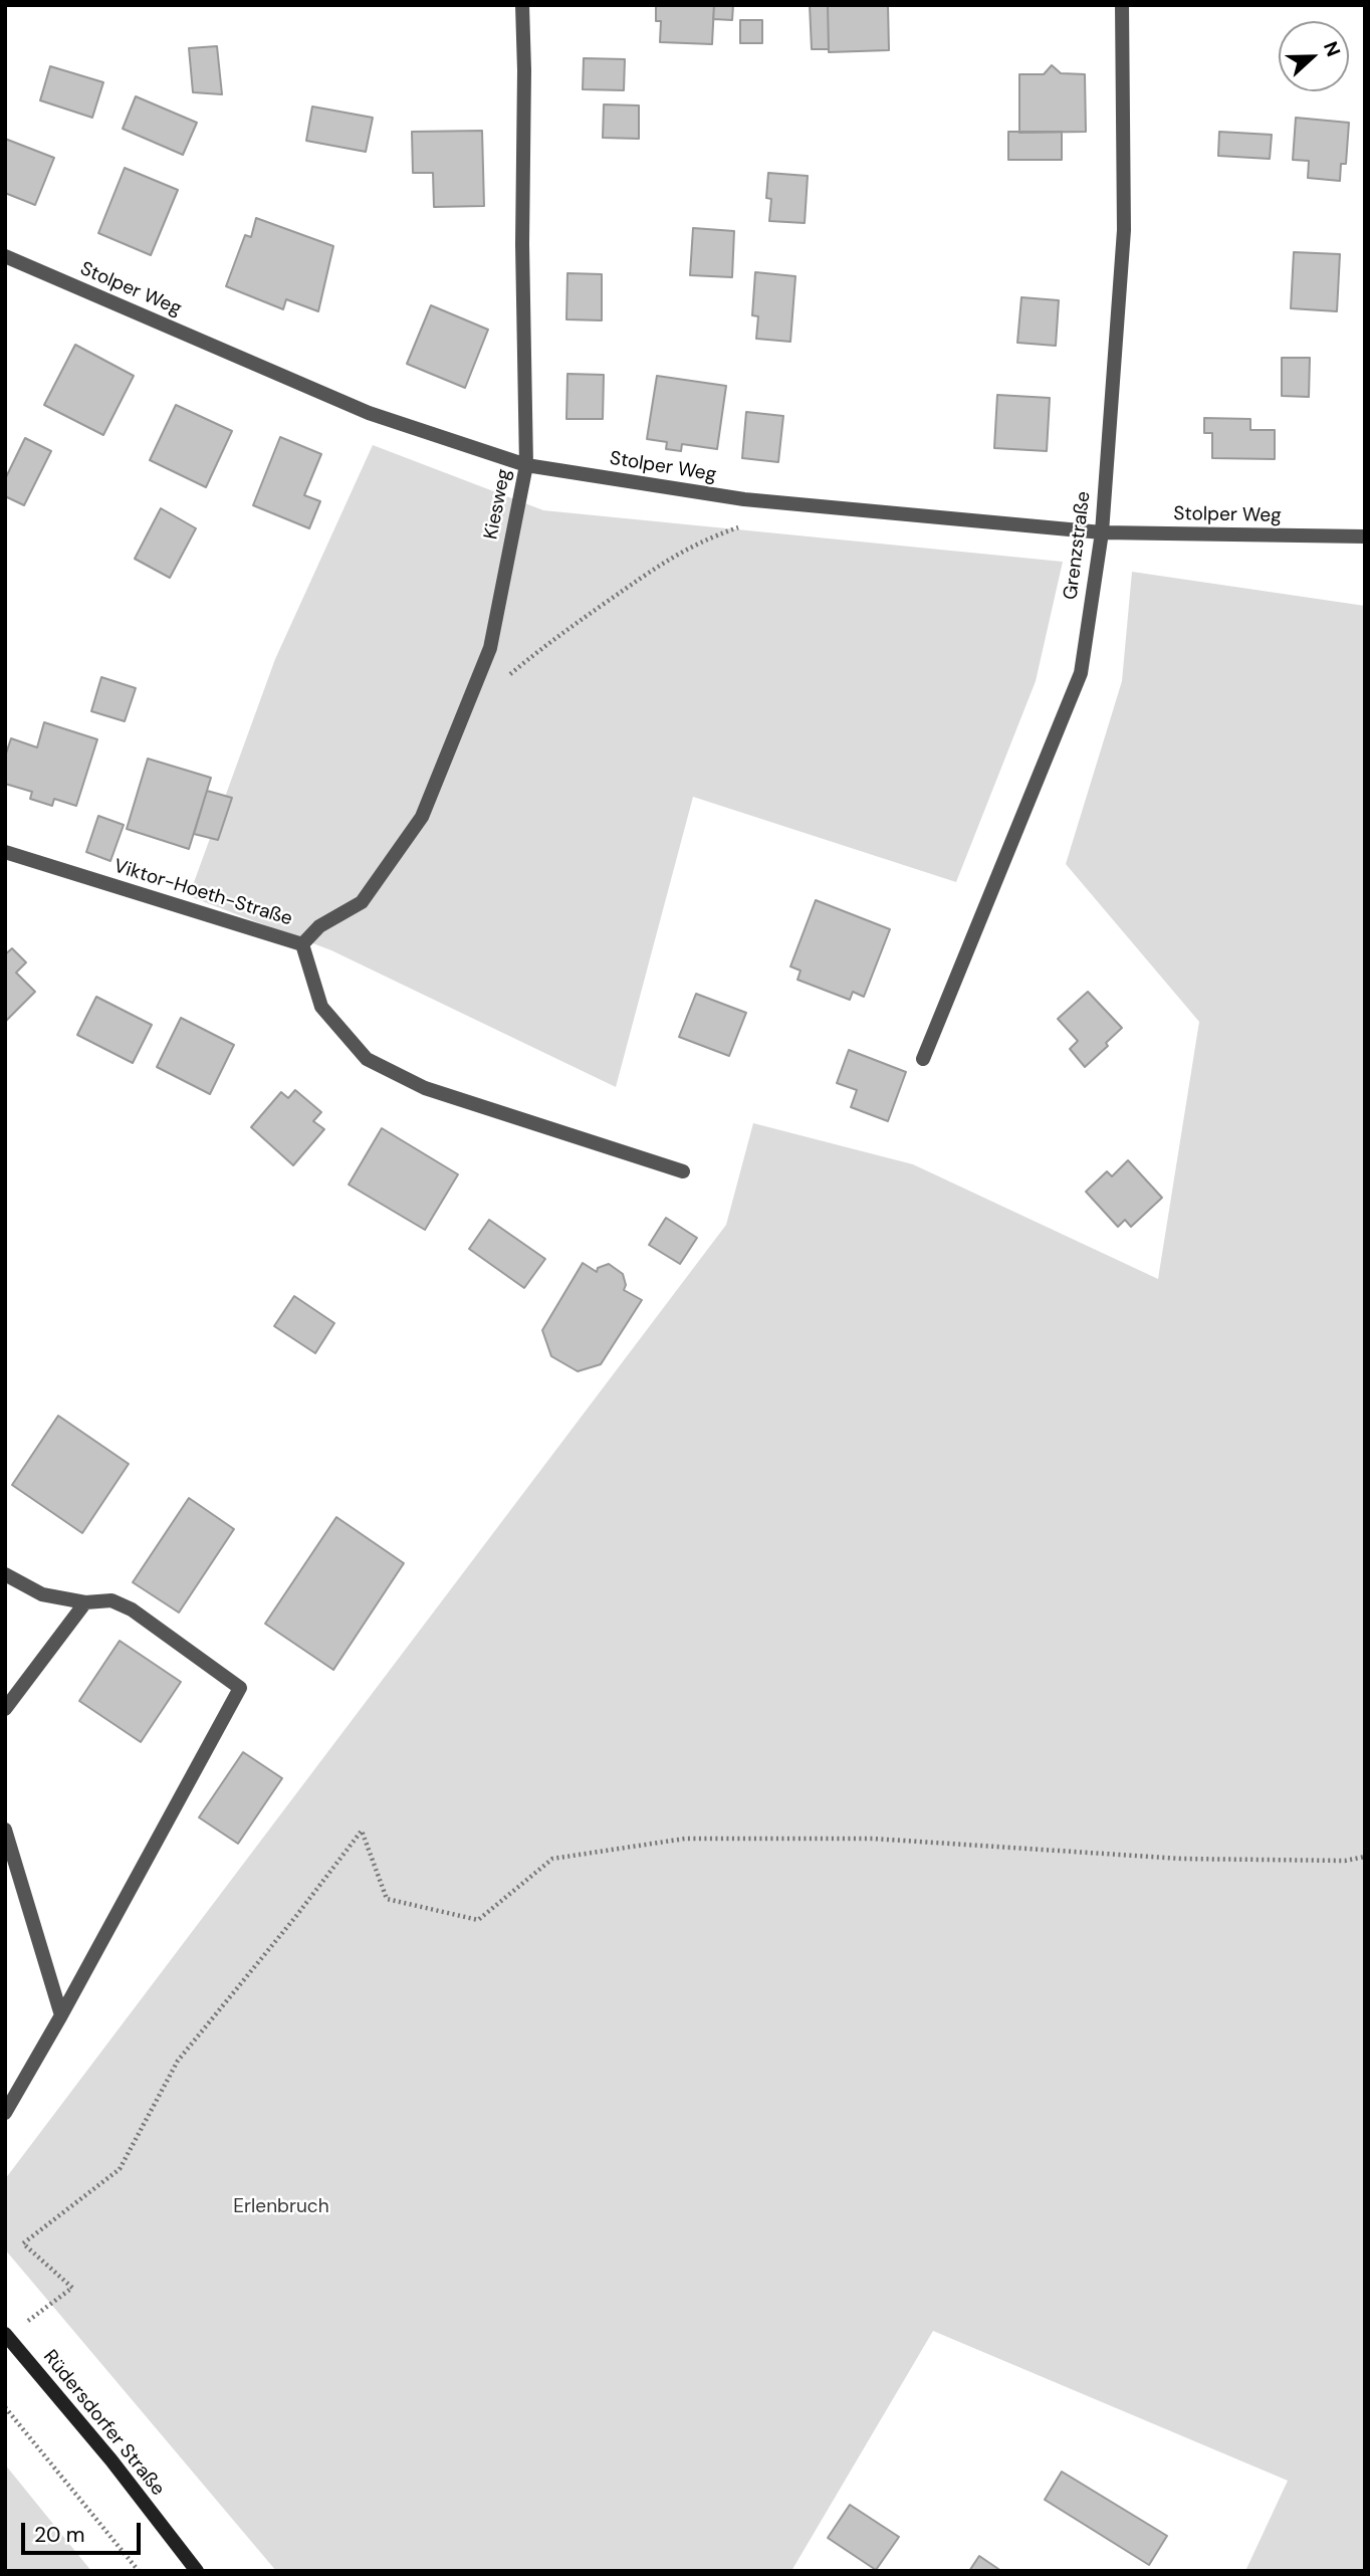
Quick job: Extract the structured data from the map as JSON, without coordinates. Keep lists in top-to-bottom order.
{
  "streets": {
    "main road": ["Rüdersdorfer Straße"],
    "street": [
      "Stolper Weg",
      "Kiesweg",
      "Grenzstraße",
      "Viktor-Hoeth-Straße"
    ]
  },
  "crossings": [
    ["Stolper Weg", "Kiesweg"],
    ["Stolper Weg", "Grenzstraße"],
    ["Kiesweg", "Viktor-Hoeth-Straße"]
  ],
  "parks": ["Erlenbruch"],
  "scale_bar": "20 m",
  "north": "right"
}
